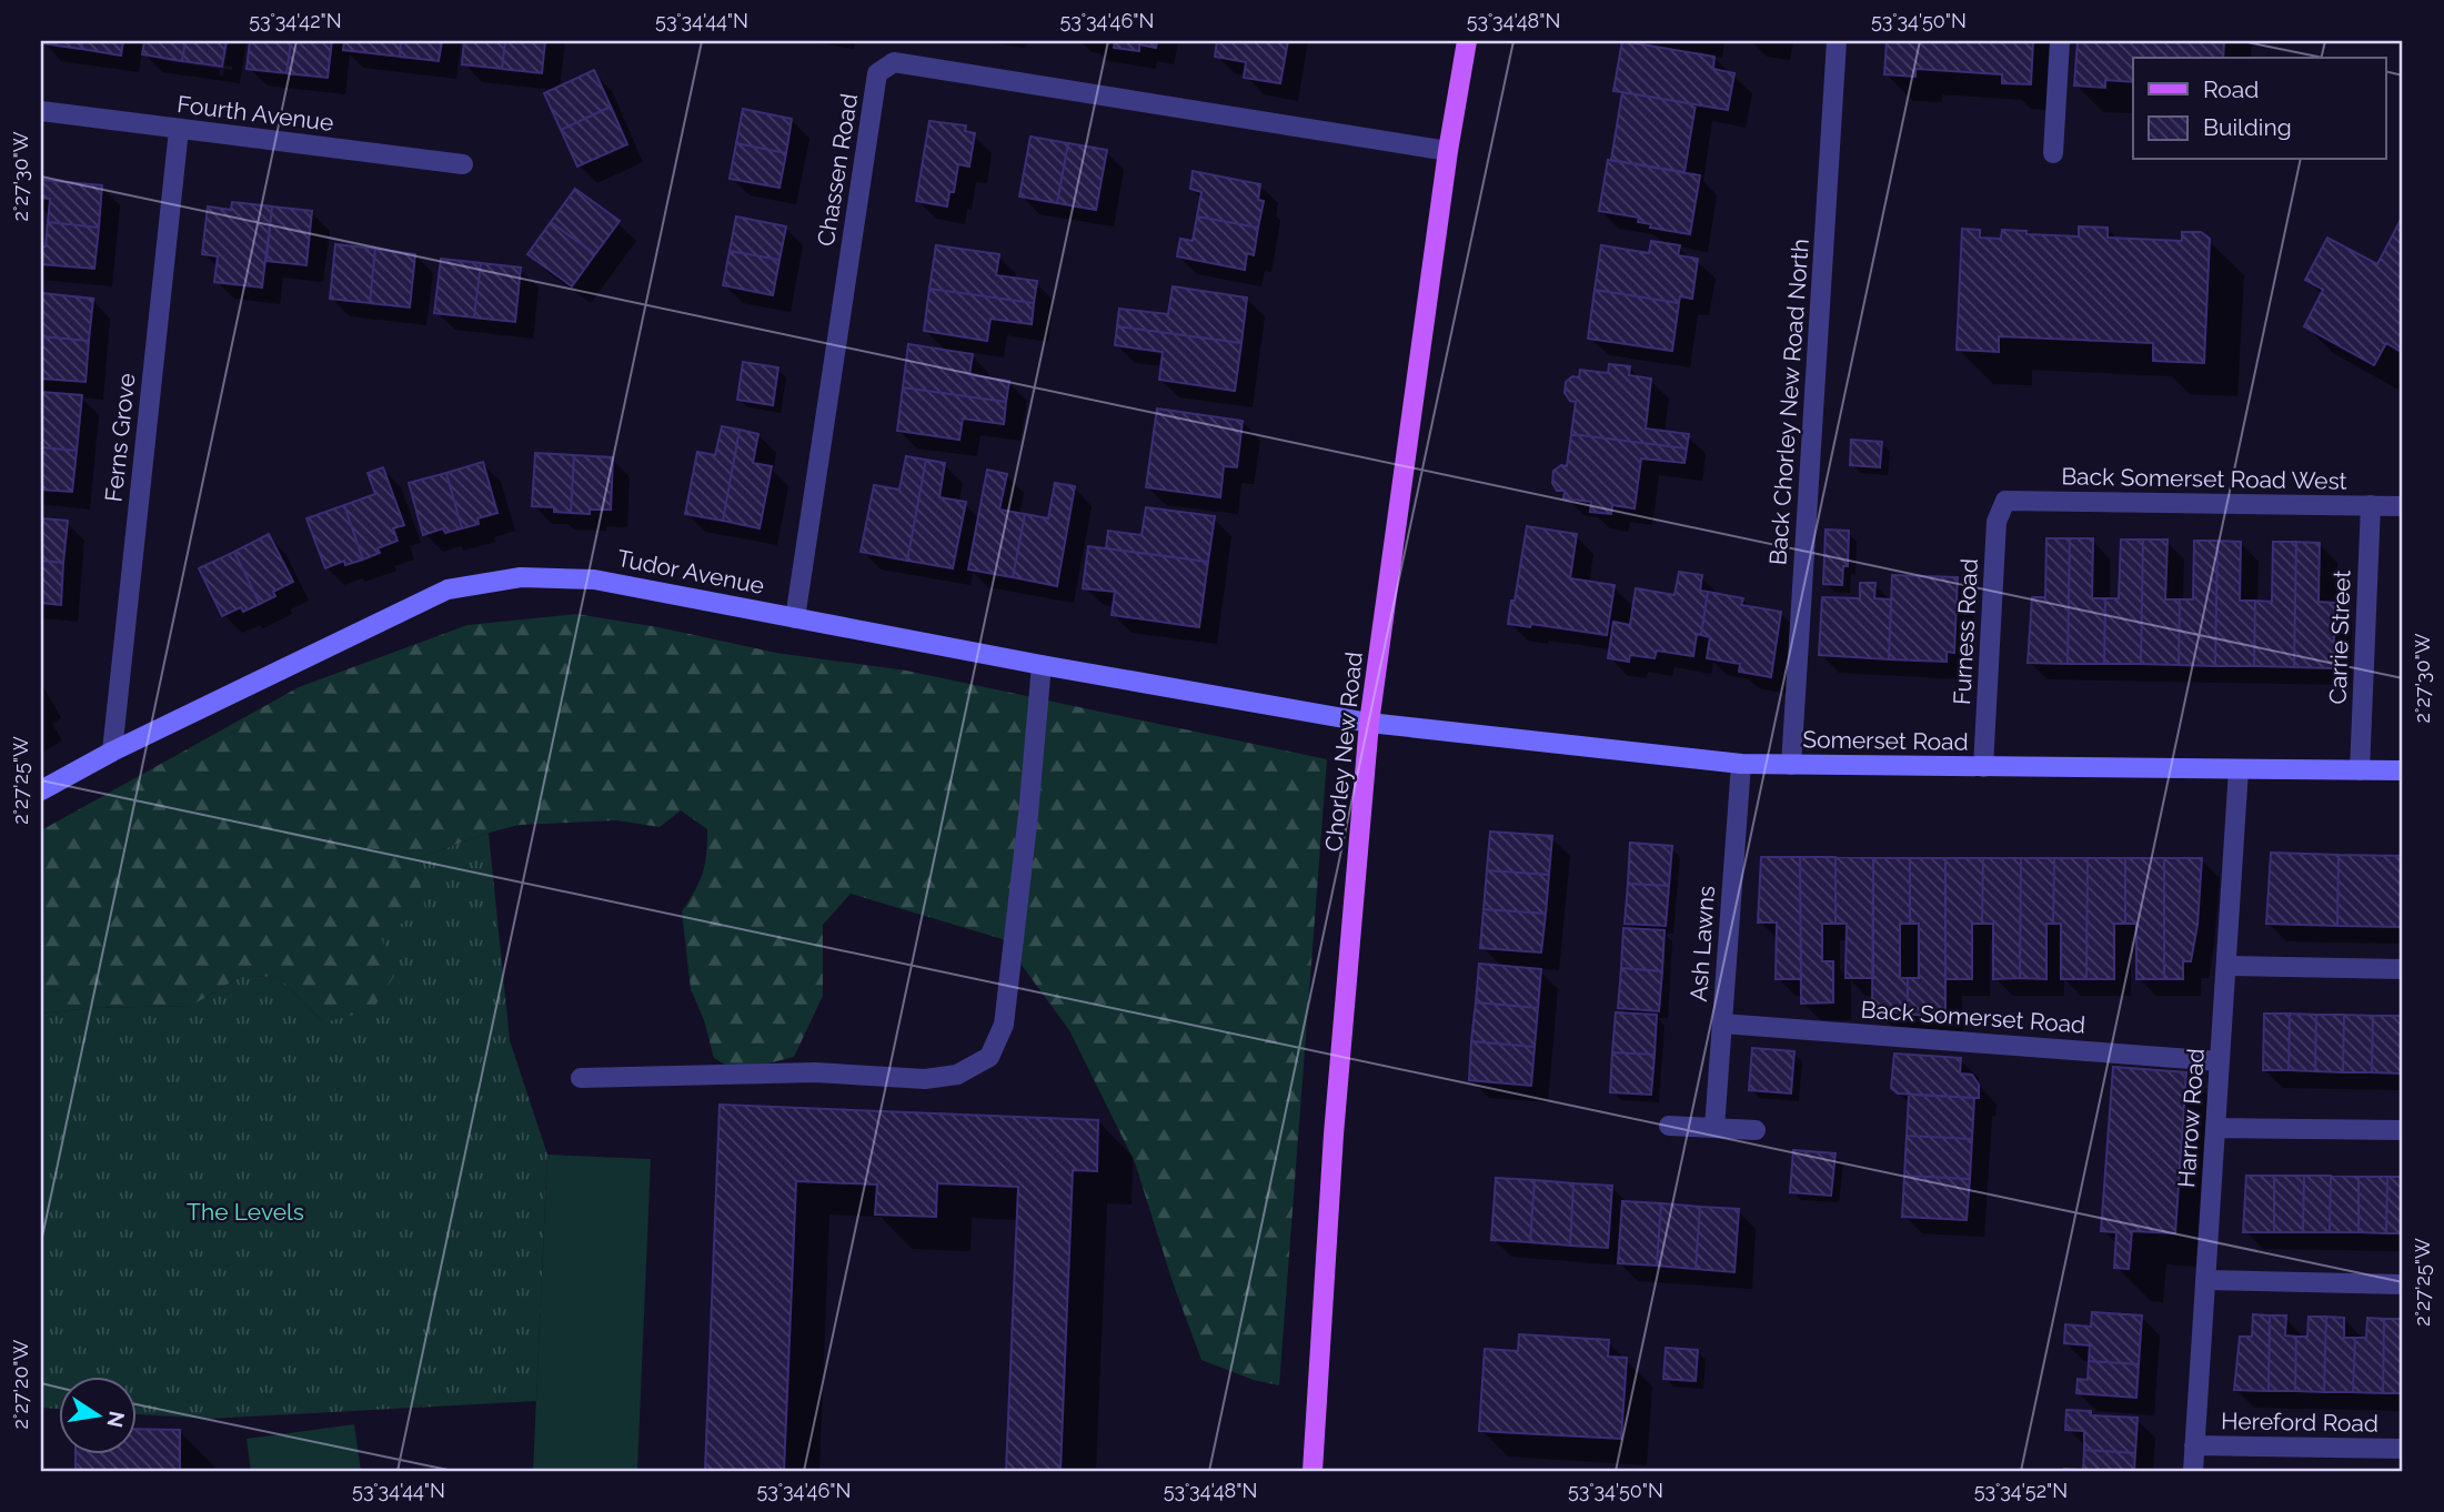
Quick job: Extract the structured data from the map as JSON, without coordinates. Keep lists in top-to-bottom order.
{
  "streets": {
    "main road": ["Tudor Avenue", "Somerset Road", "Chorley New Road"],
    "street": [
      "Fourth Avenue",
      "Chassen Road",
      "Back Chorley New Road North",
      "Ferns Grove",
      "Back Somerset Road West",
      "Furness Road",
      "Carrie Street",
      "Ash Lawns",
      "Back Somerset Road",
      "Harrow Road",
      "Hereford Road"
    ]
  },
  "crossings": [
    ["Fourth Avenue", "Ferns Grove"],
    ["Chassen Road", "Tudor Avenue"],
    ["Chassen Road", "Chorley New Road"],
    ["Back Chorley New Road North", "Somerset Road"],
    ["Ferns Grove", "Tudor Avenue"],
    ["Back Somerset Road West", "Furness Road"],
    ["Back Somerset Road West", "Carrie Street"],
    ["Tudor Avenue", "Somerset Road"],
    ["Tudor Avenue", "Chorley New Road"],
    ["Furness Road", "Somerset Road"],
    ["Carrie Street", "Somerset Road"],
    ["Somerset Road", "Chorley New Road"],
    ["Somerset Road", "Ash Lawns"],
    ["Somerset Road", "Harrow Road"],
    ["Ash Lawns", "Back Somerset Road"],
    ["Back Somerset Road", "Harrow Road"],
    ["Harrow Road", "Hereford Road"]
  ],
  "parks": ["The Levels"],
  "legend": ["Road", "Building"],
  "north": "right",
  "coordinates": [
    "53°34'42\"N",
    "53°34'44\"N",
    "53°34'46\"N",
    "53°34'48\"N",
    "53°34'50\"N",
    "2°27'30\"W",
    "2°27'25\"W",
    "2°27'20\"W",
    "53°34'52\"N"
  ]
}
